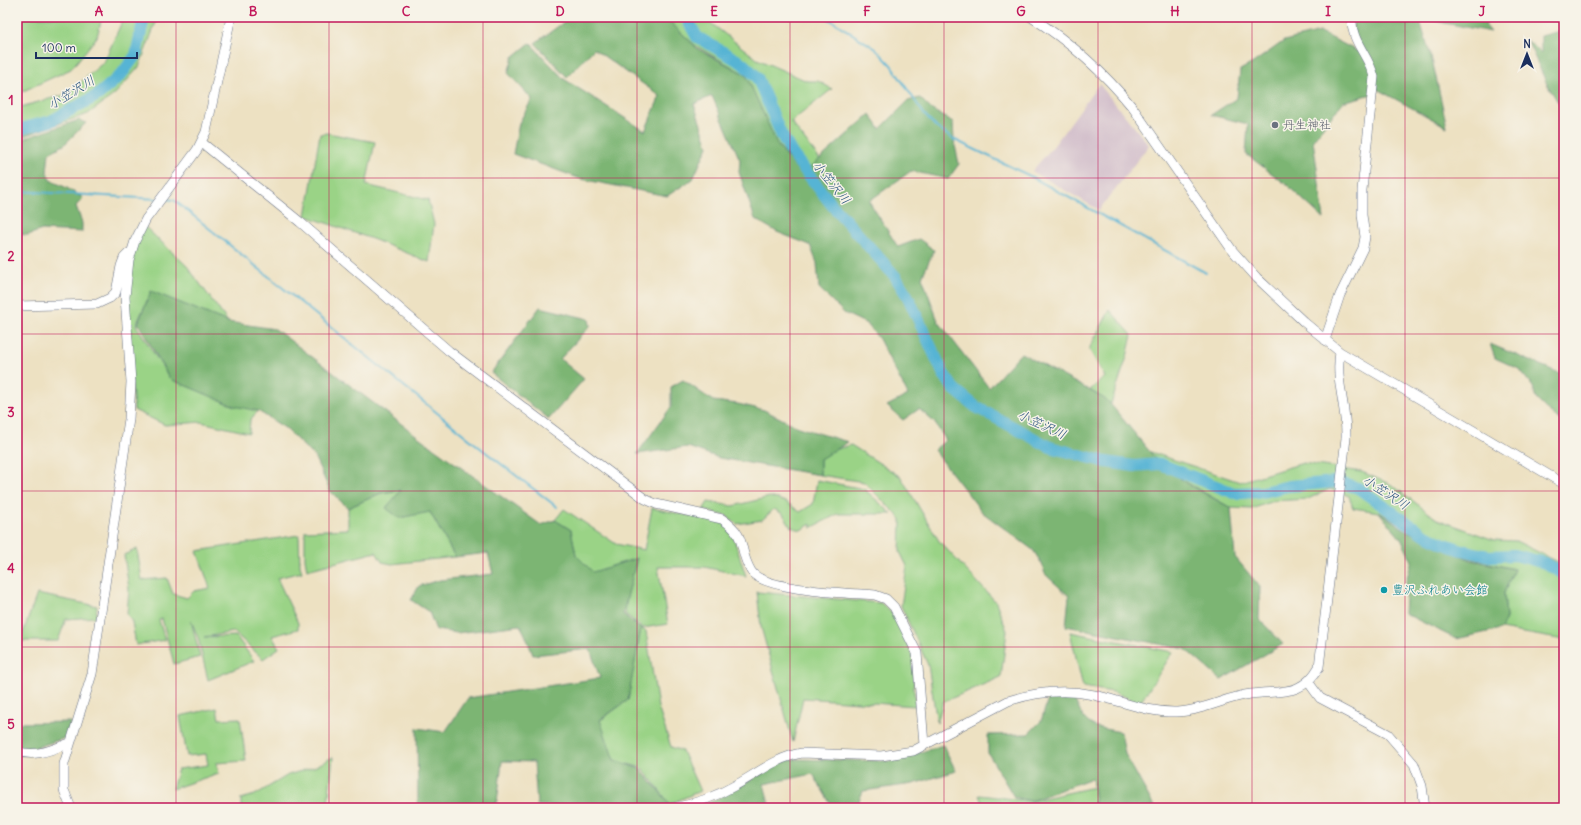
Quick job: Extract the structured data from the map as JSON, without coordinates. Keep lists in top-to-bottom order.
{
  "water": ["小笠沢川"],
  "places": ["丹生神社", "豊沢ふれあい会館"],
  "scale_bar": "100 m",
  "north": "top",
  "grid": {
    "columns": [
      "A",
      "B",
      "C",
      "D",
      "E",
      "F",
      "G",
      "H",
      "I",
      "J"
    ],
    "rows": [
      "1",
      "2",
      "3",
      "4",
      "5"
    ]
  }
}
